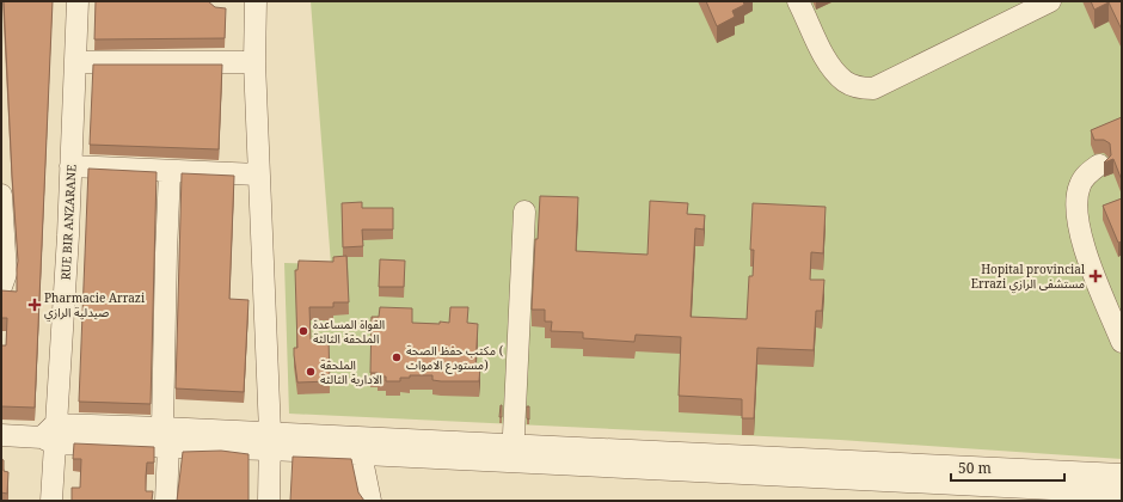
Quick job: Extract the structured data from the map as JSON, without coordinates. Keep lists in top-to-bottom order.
{
  "streets": {
    "street": ["RUE BIR ANZARANE"]
  },
  "places": {
    "health": ["Hopital provincial Errazi مستشفى الرازي", "Pharmacie Arrazi صيدلية الرازي"],
    "other": ["القواة المساعدة الملحقة الثالثة", "مكتب حفظ الصحة ( مستودع الاموات)", "الملحقة الادارية الثالثة"]
  },
  "scale_bar": "50 m"
}
